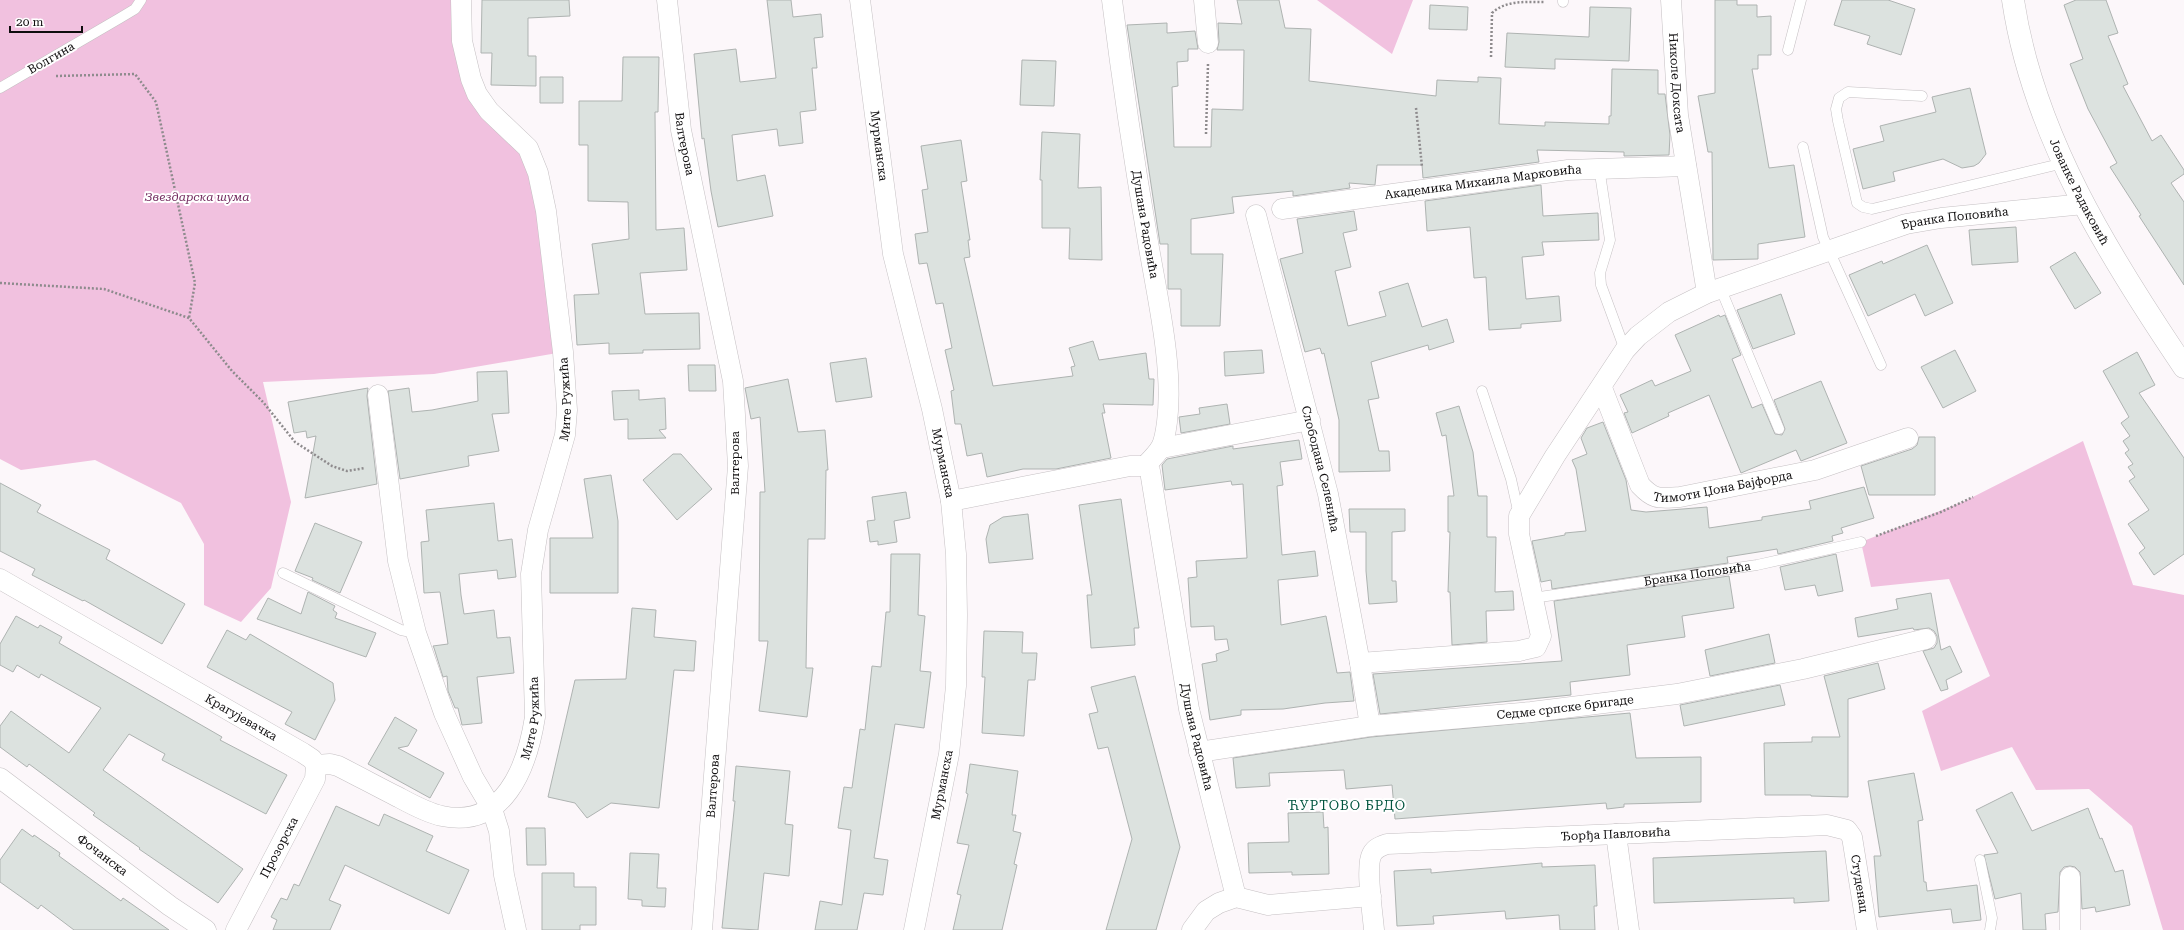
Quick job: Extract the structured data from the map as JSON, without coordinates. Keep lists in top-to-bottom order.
{
  "streets": {
    "main road": ["Јованке Радаковић"],
    "street": [
      "Николе Доксата",
      "Валтерова",
      "Мурманска",
      "Академика Михаила Марковића",
      "Бранка Поповића",
      "Душана Радовића",
      "Мите Ружића",
      "Слободана Селенића",
      "Тимоти Џона Бајфорда",
      "Седме српске бригаде",
      "Крагујевачка",
      "Ђорђа Павловића",
      "Прозорска",
      "Фочанска",
      "Студенац"
    ],
    "lane": ["Волгина"]
  },
  "crossings": [
    ["Николе Доксата", "Академика Михаила Марковића"],
    ["Јованке Радаковић", "Бранка Поповића"],
    ["Бранка Поповића", "Тимоти Џона Бајфорда"],
    ["Душана Радовића", "Седме српске бригаде"],
    ["Слободана Селенића", "Седме српске бригаде"],
    ["Крагујевачка", "Прозорска"],
    ["Ђорђа Павловића", "Студенац"]
  ],
  "districts": ["ЋУРТОВО БРДО"],
  "parks": ["Звездарска шума"],
  "scale_bar": "20 m"
}
